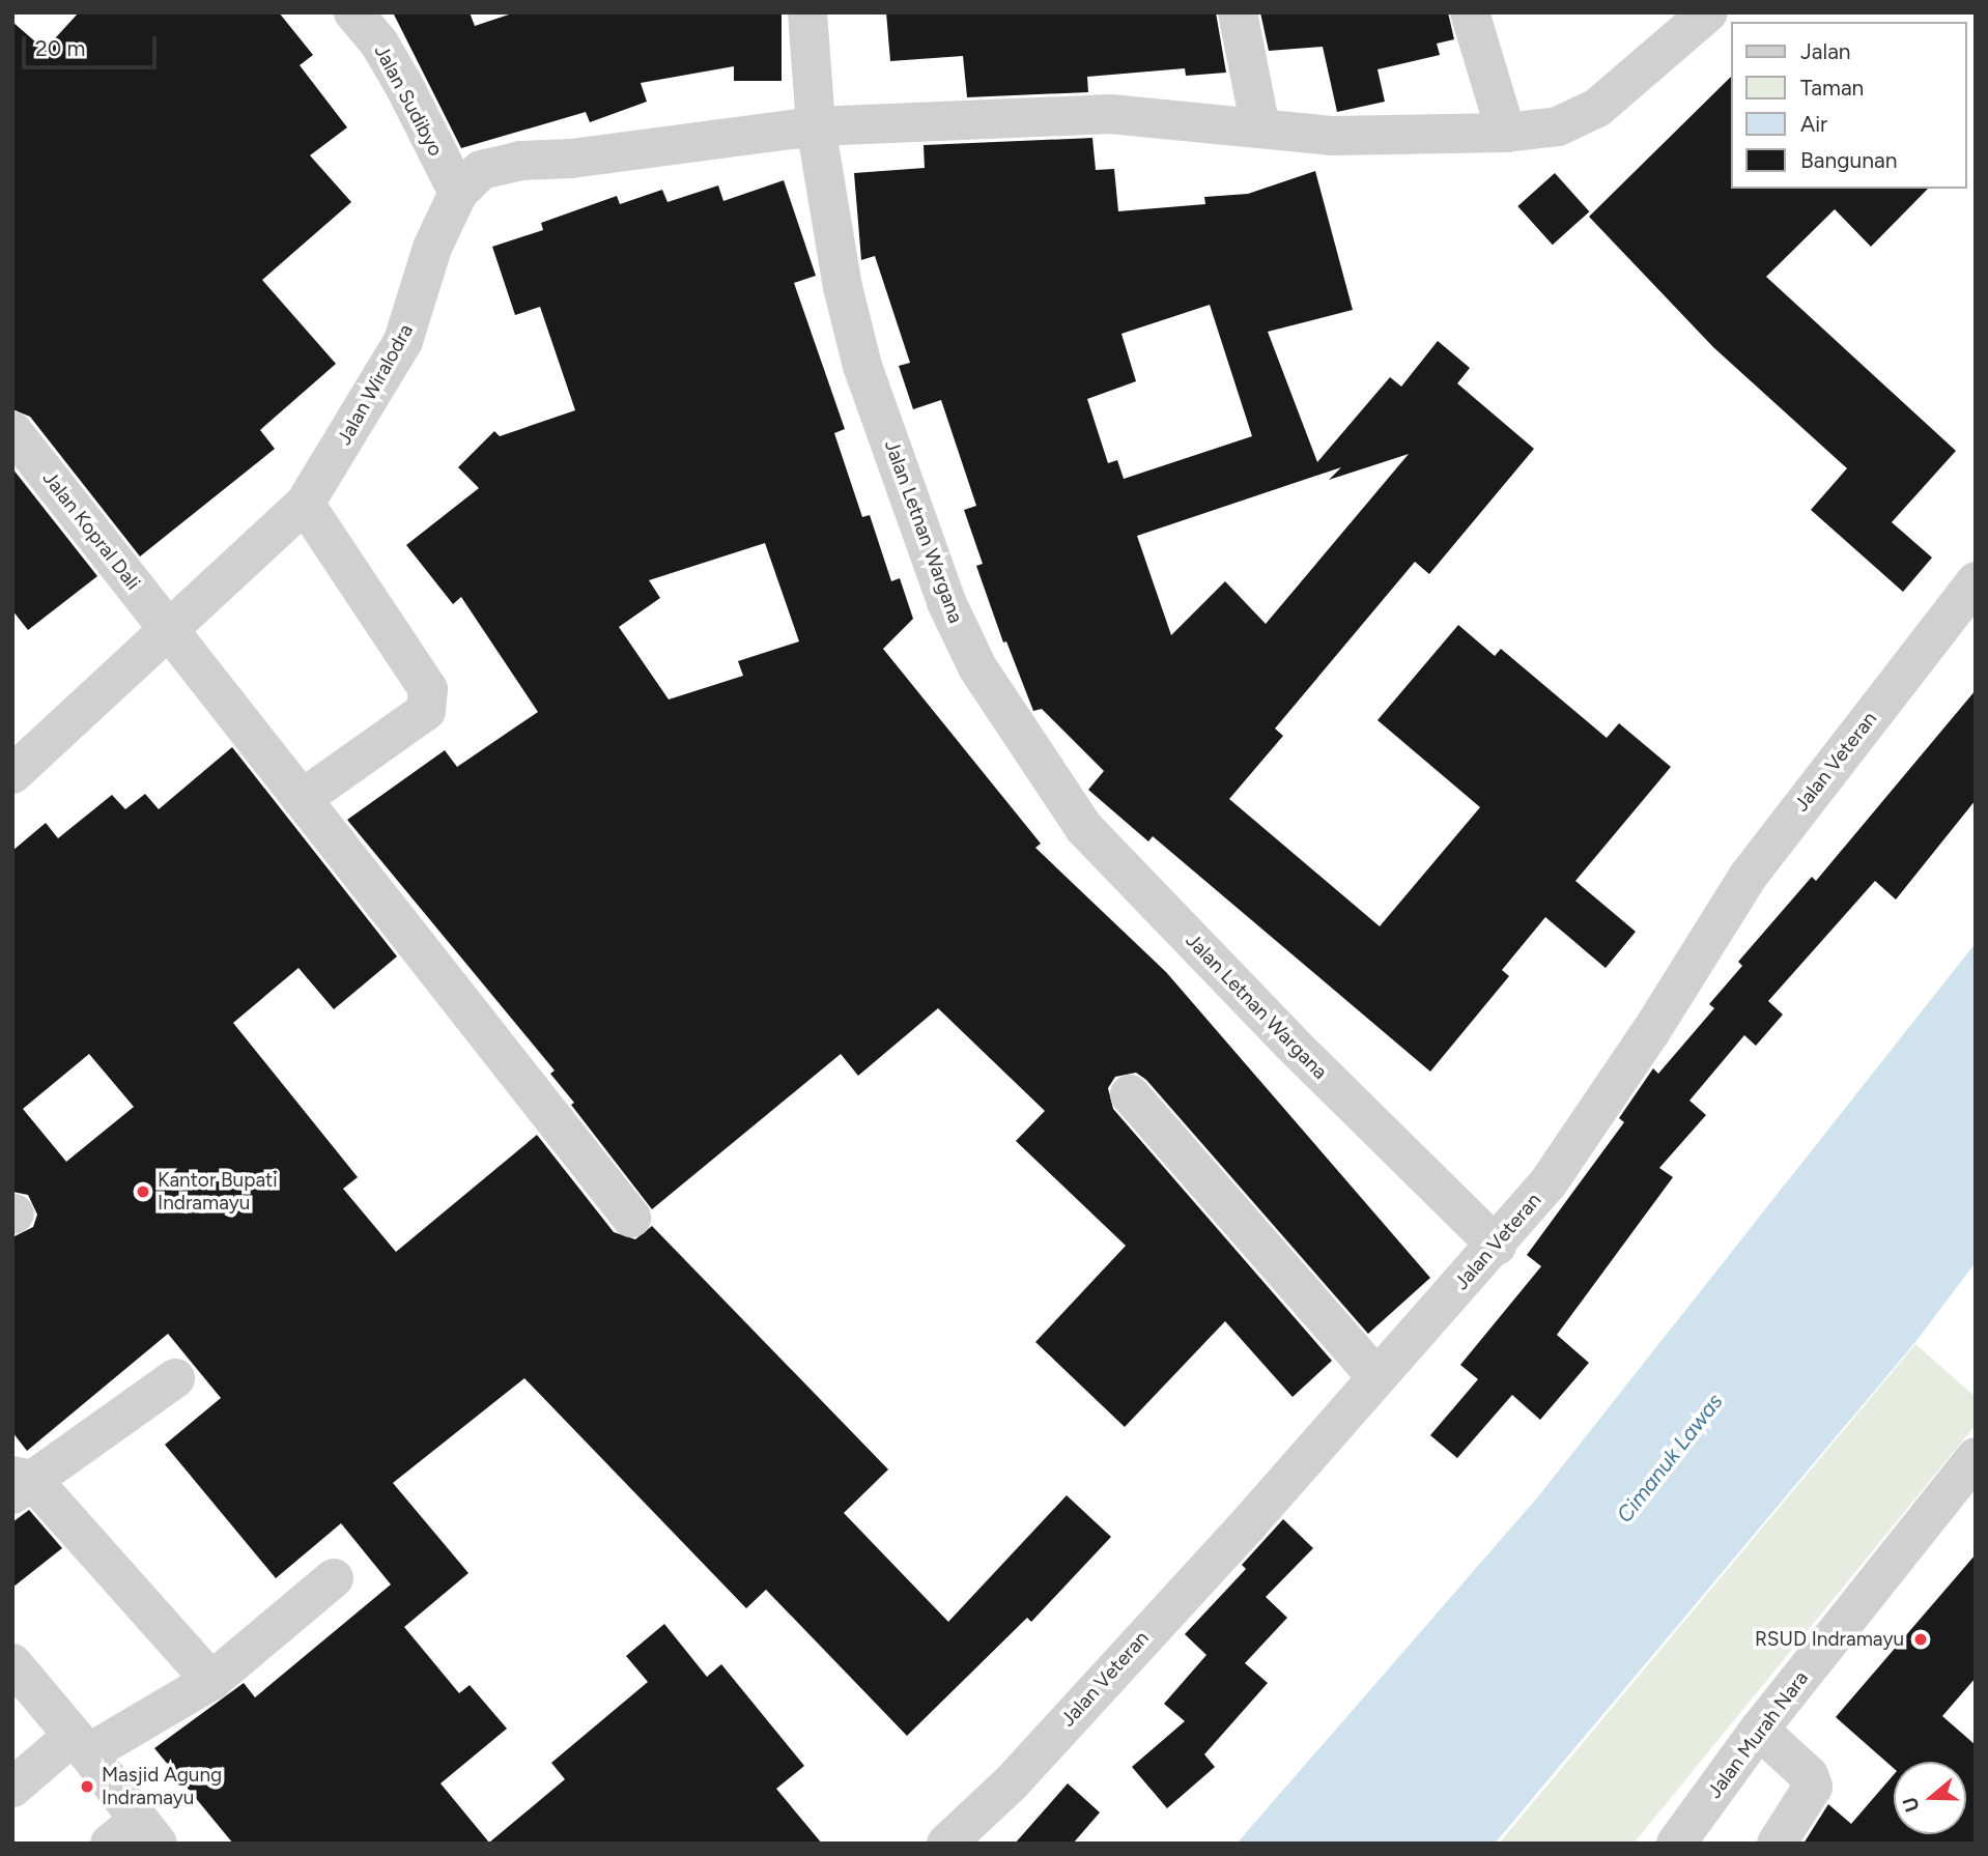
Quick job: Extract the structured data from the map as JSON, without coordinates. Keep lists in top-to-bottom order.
{
  "streets": {
    "street": [
      "Jalan Sudibyo",
      "Jalan Wiralodra",
      "Jalan Kopral Dali",
      "Jalan Letnan Wargana",
      "Jalan Veteran",
      "Jalan Murah Nara"
    ]
  },
  "crossings": [
    ["Jalan Sudibyo", "Jalan Wiralodra"],
    ["Jalan Wiralodra", "Jalan Kopral Dali"],
    ["Jalan Wiralodra", "Jalan Letnan Wargana"],
    ["Jalan Letnan Wargana", "Jalan Veteran"]
  ],
  "water": ["Cimanuk Lawas"],
  "places": ["Kantor Bupati Indramayu", "RSUD Indramayu", "Masjid Agung Indramayu"],
  "legend": [
    "Jalan",
    "Taman",
    "Air",
    "Bangunan"
  ],
  "scale_bar": "20 m",
  "north": "left"
}
